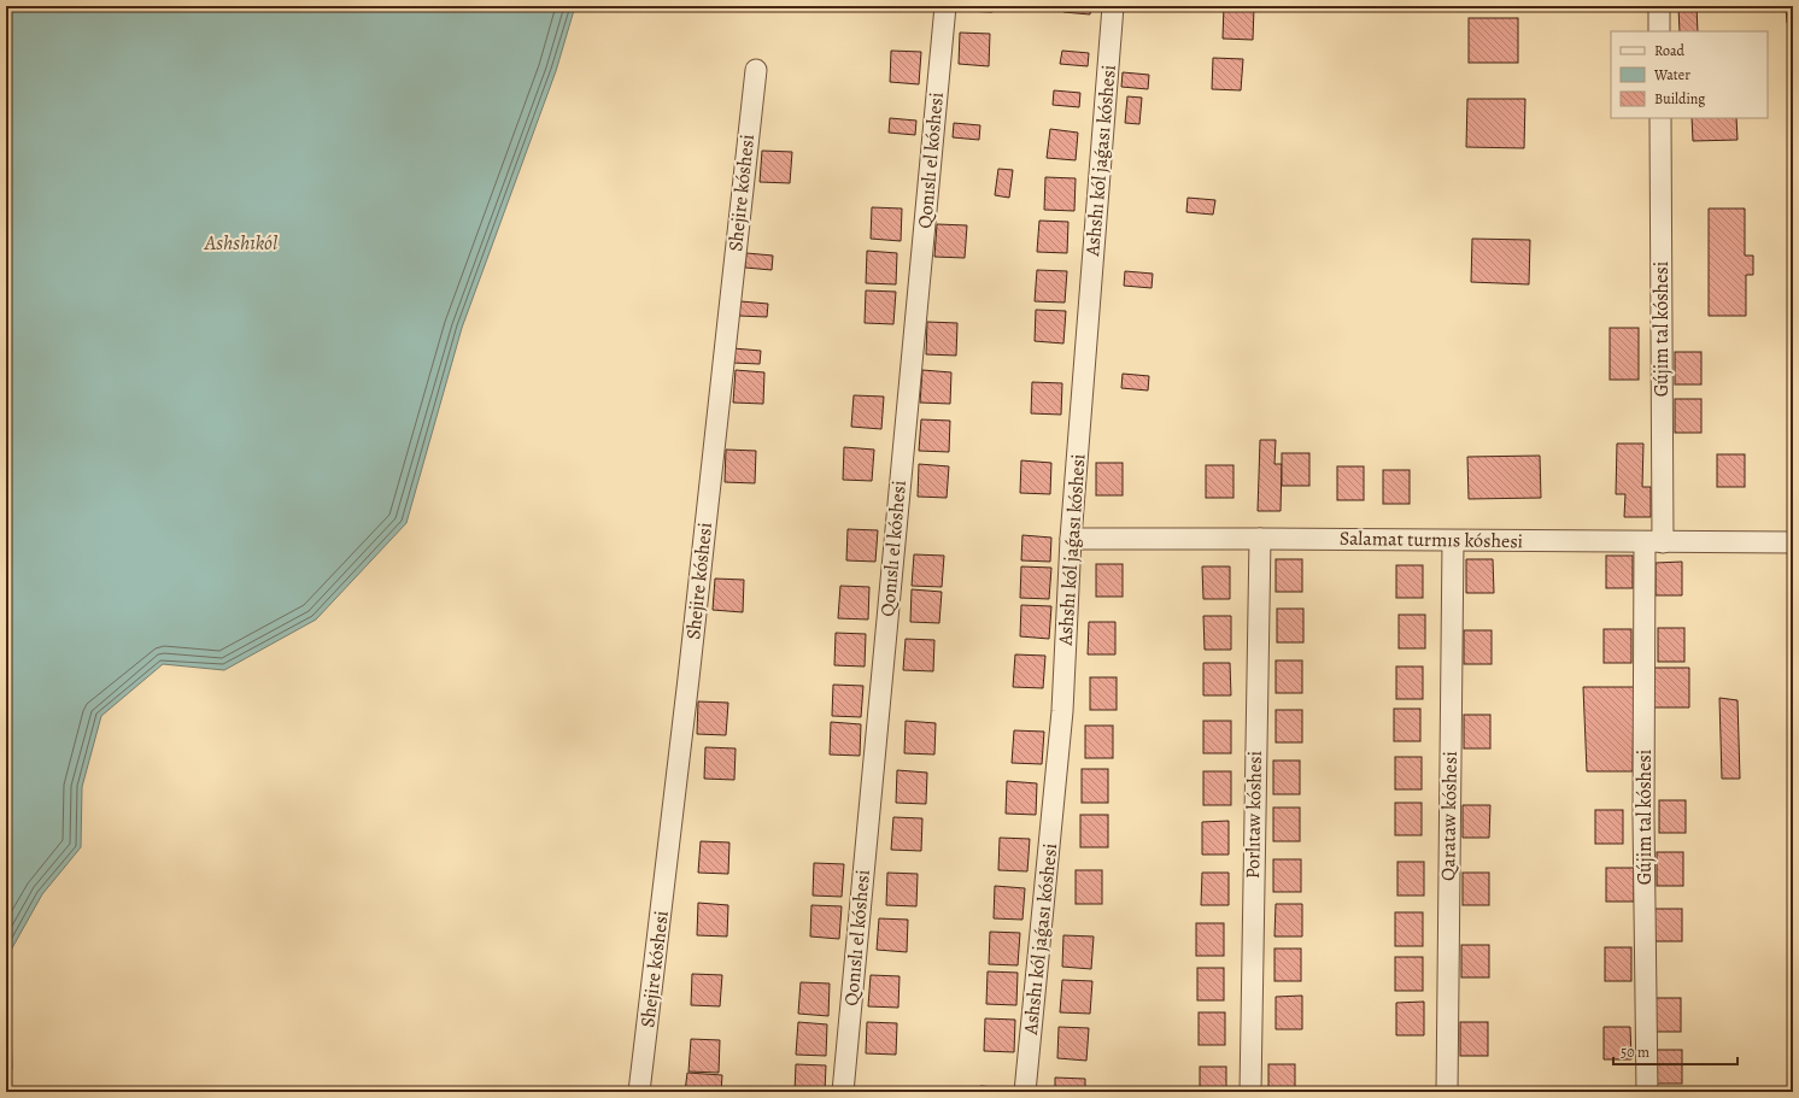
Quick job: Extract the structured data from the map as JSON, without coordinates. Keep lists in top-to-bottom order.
{
  "streets": {
    "street": [
      "Qonıslı el kóshesi",
      "Ashshı kól jaǵası kóshesi",
      "Shejire kóshesi",
      "Gújim tal kóshesi",
      "Salamat turmıs kóshesi",
      "Porlıtaw kóshesi",
      "Qarataw kóshesi"
    ]
  },
  "crossings": [
    ["Ashshı kól jaǵası kóshesi", "Salamat turmıs kóshesi"],
    ["Gújim tal kóshesi", "Salamat turmıs kóshesi"],
    ["Salamat turmıs kóshesi", "Porlıtaw kóshesi"],
    ["Salamat turmıs kóshesi", "Qarataw kóshesi"]
  ],
  "water": ["Ashshıkól"],
  "legend": ["Road", "Water", "Building"],
  "scale_bar": "50 m"
}
